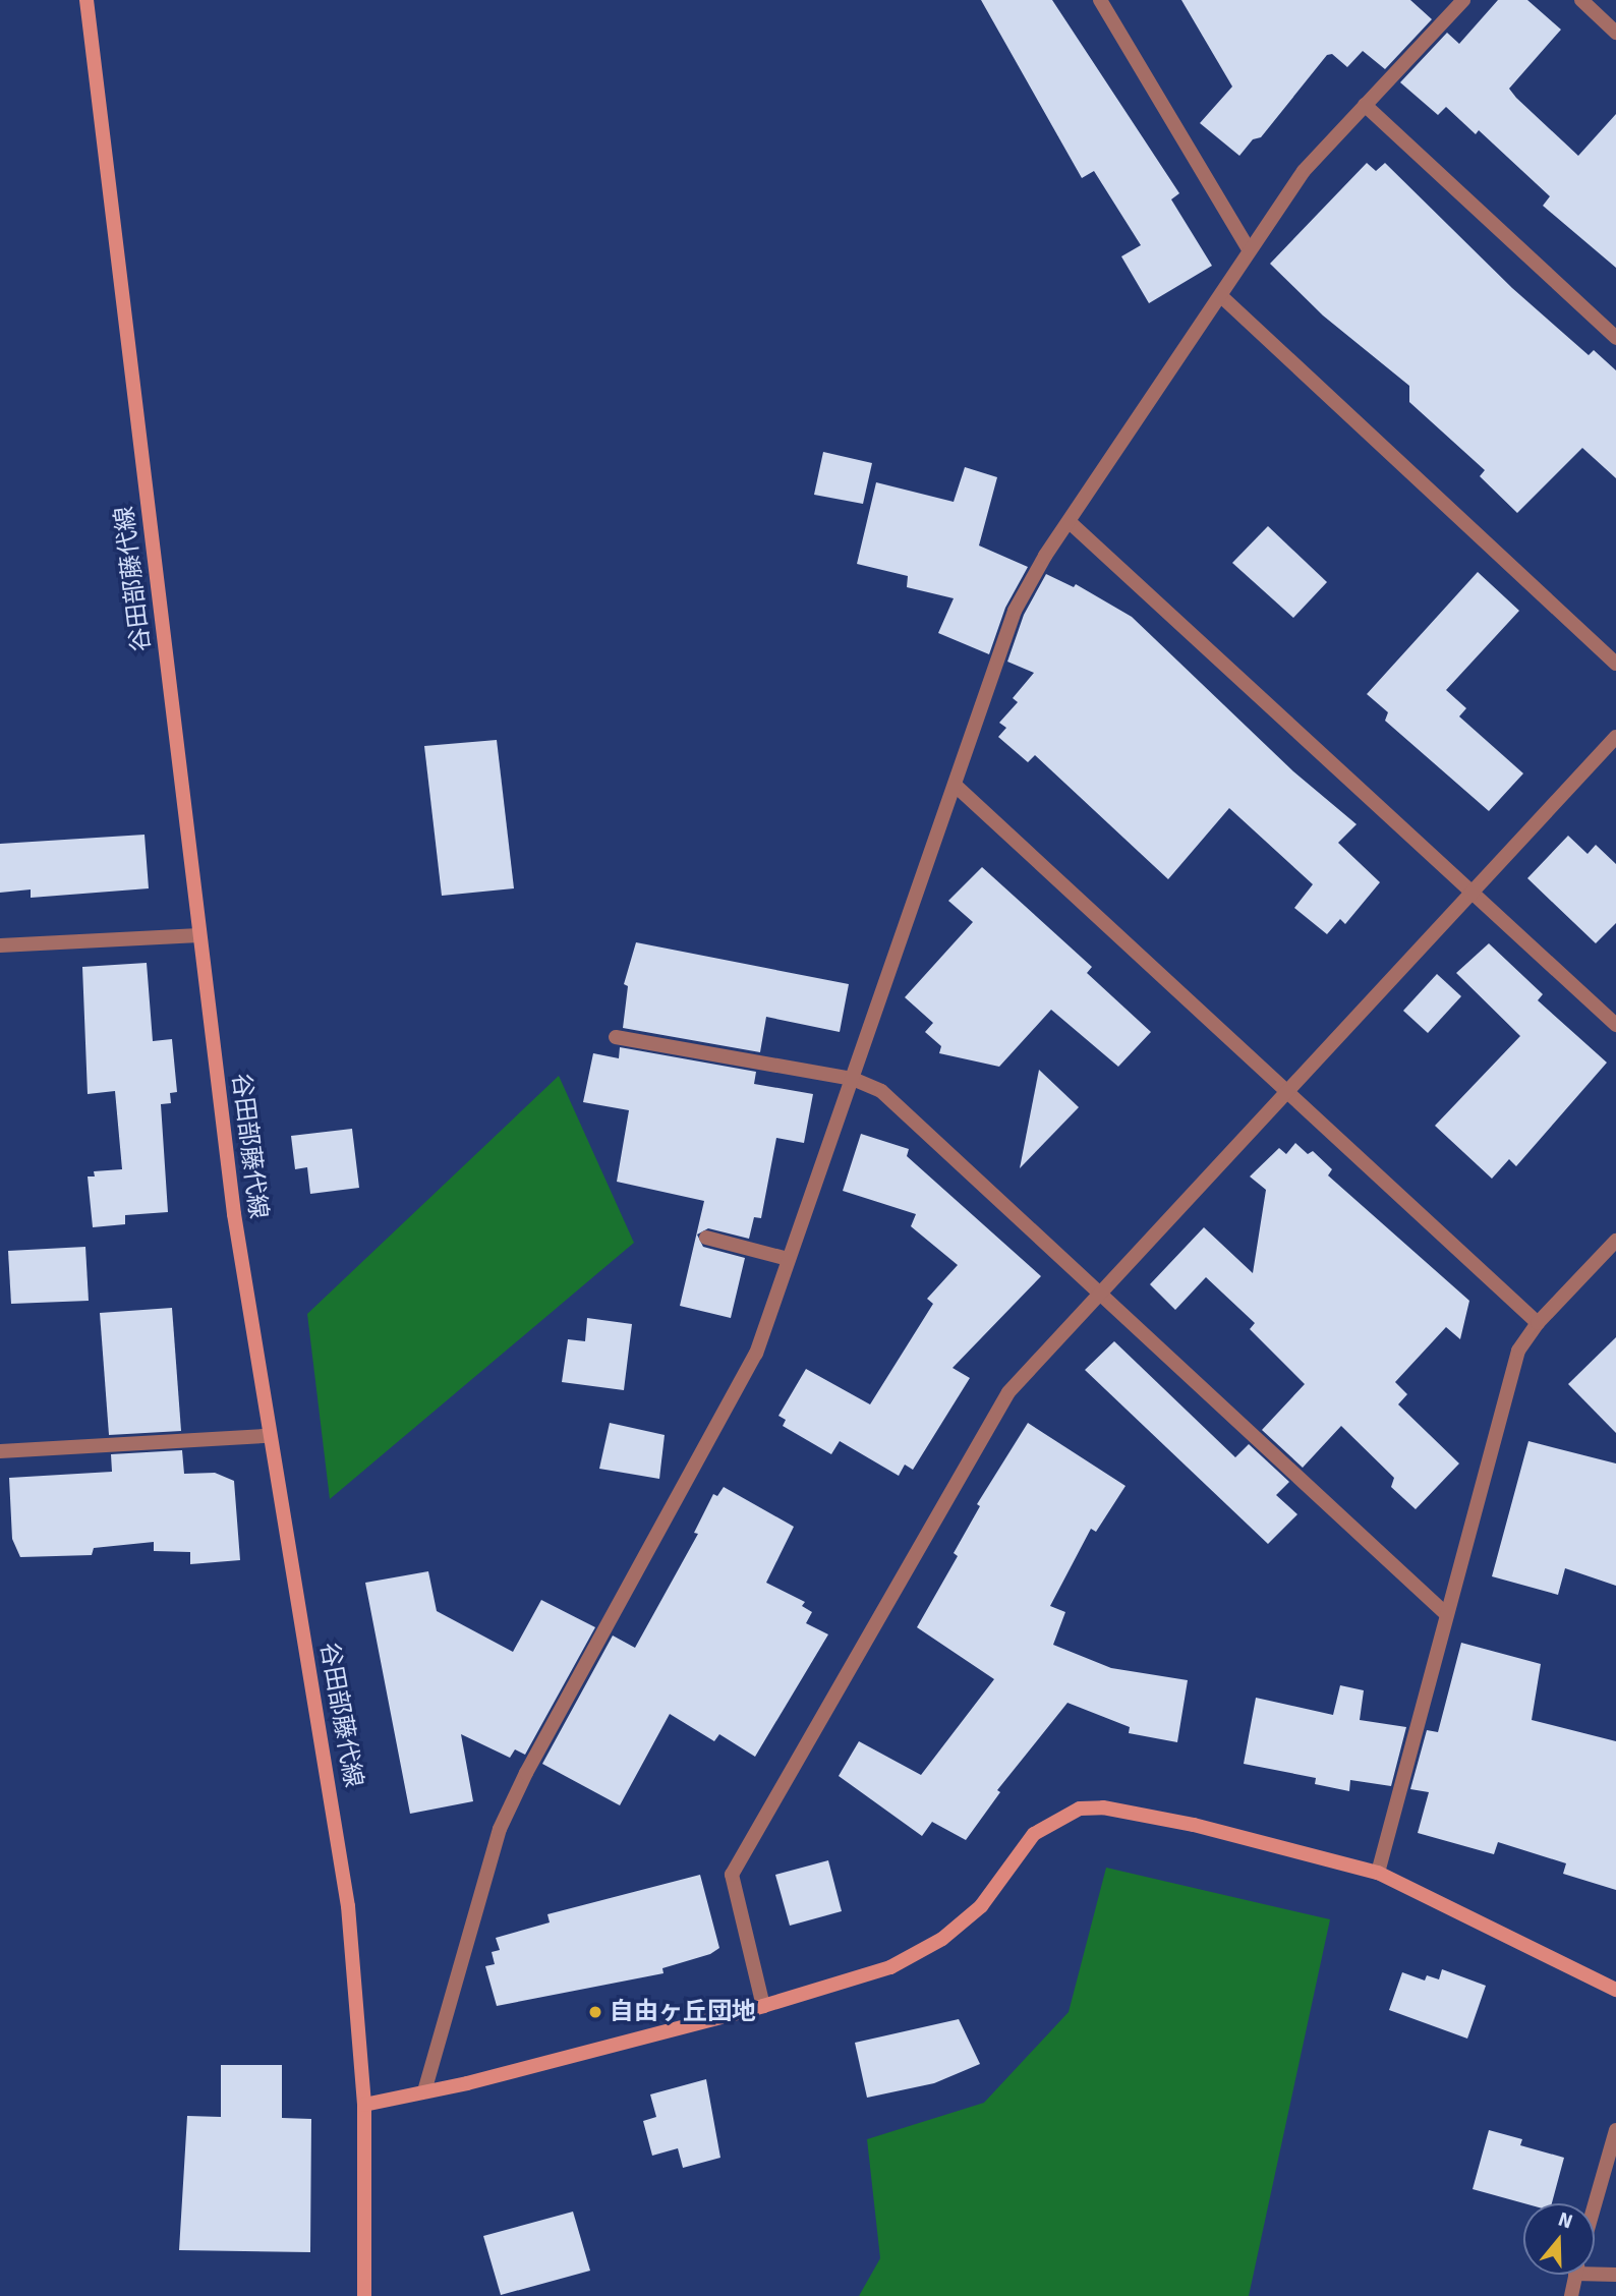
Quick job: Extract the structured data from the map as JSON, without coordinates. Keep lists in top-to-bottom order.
{
  "streets": {
    "main road": ["谷田部藤代線"]
  },
  "places": ["自由ヶ丘団地"],
  "north": "top"
}
